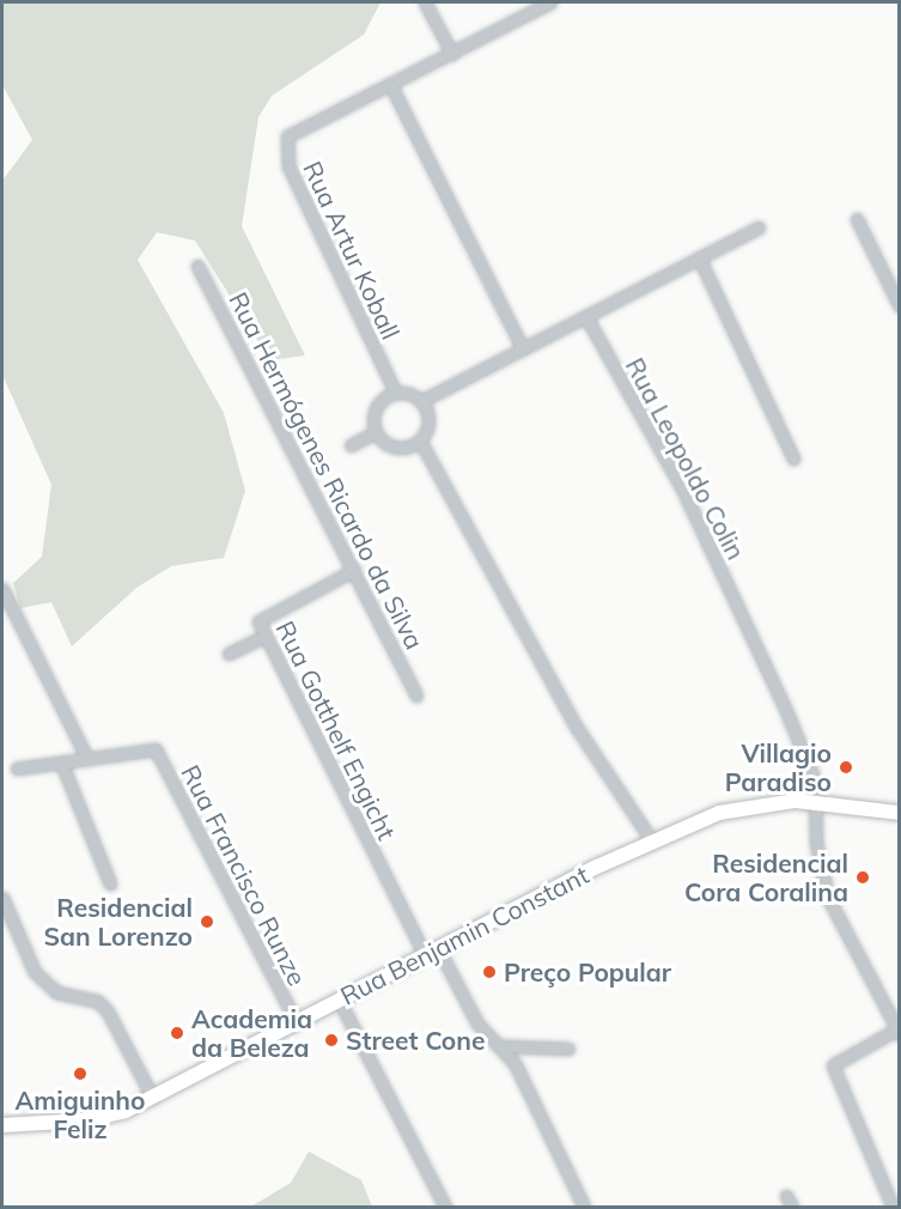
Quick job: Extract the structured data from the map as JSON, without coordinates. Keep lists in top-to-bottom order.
{
  "streets": {
    "main road": ["Rua Benjamin Constant"],
    "street": [
      "Rua Artur Koball",
      "Rua Leopoldo Colin",
      "Rua Hermógenes Ricardo da Silva",
      "Rua Gotthelf Engicht",
      "Rua Francisco Runze"
    ]
  },
  "crossings": [
    ["Rua Leopoldo Colin", "Rua Benjamin Constant"],
    ["Rua Hermógenes Ricardo da Silva", "Rua Gotthelf Engicht"],
    ["Rua Gotthelf Engicht", "Rua Benjamin Constant"],
    ["Rua Francisco Runze", "Rua Benjamin Constant"]
  ],
  "places": [
    "Villagio Paradiso",
    "Residencial Cora Coralina",
    "Residencial San Lorenzo",
    "Preço Popular",
    "Academia da Beleza",
    "Street Cone",
    "Amiguinho Feliz"
  ]
}
